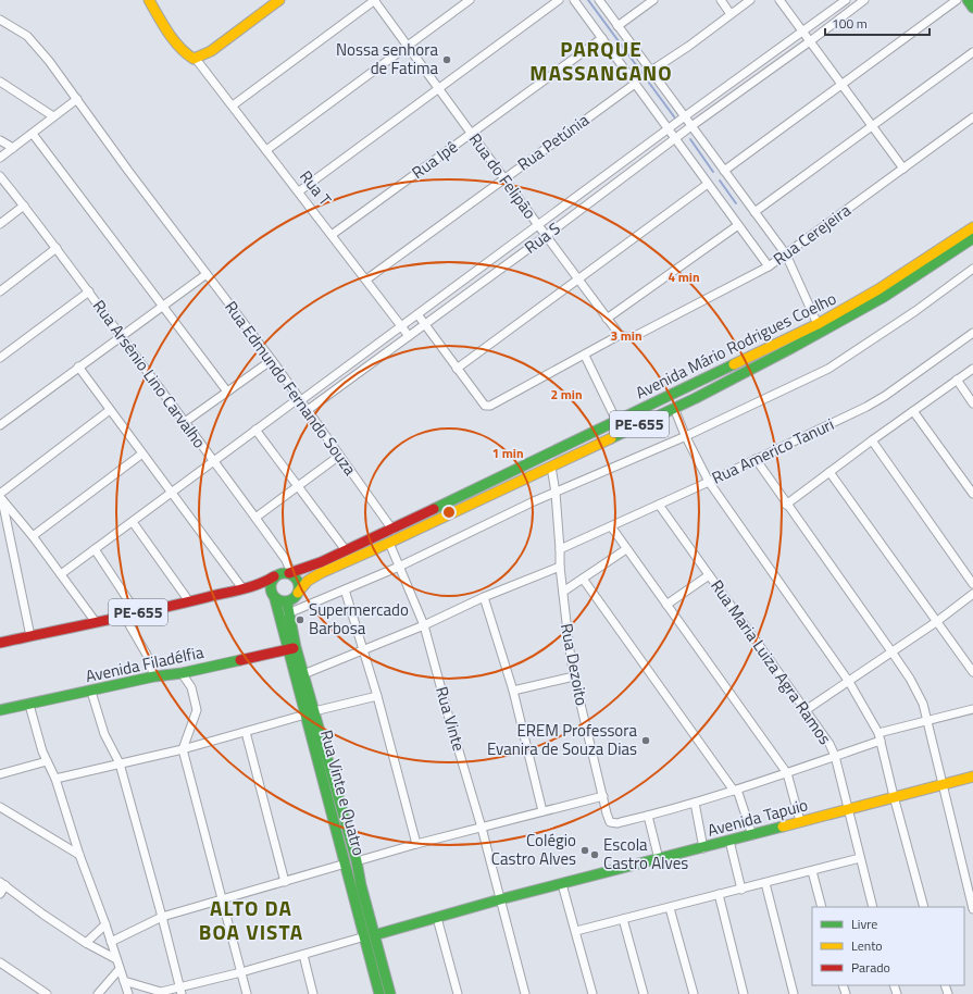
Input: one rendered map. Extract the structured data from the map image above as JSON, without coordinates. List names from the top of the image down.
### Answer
{
  "streets": {
    "main road": [
      "Rua T",
      "Avenida Mário Rodrigues Coelho",
      "PE-655",
      "Avenida Filadélfia",
      "Rua Vinte e Quatro",
      "Avenida Tapuio"
    ],
    "street": [
      "Rua Petúnia",
      "Rua Ipê",
      "Rua do Felipão",
      "Rua Cerejeira",
      "Rua S",
      "Rua Arsênio Lino Carvalho",
      "Rua Edmundo Fernando Souza",
      "Rua Americo Tanuri",
      "Rua Maria Luiza Agra Ramos",
      "Rua Dezoito",
      "Rua Vinte"
    ]
  },
  "crossings": [
    ["Rua Petúnia", "Rua do Felipão"],
    ["Rua Petúnia", "Rua T"],
    ["Rua Ipê", "Rua do Felipão"],
    ["Rua Ipê", "Rua T"],
    ["Rua do Felipão", "Rua Cerejeira"],
    ["Rua do Felipão", "Rua S"],
    ["Rua T", "Rua S"],
    ["Rua S", "Rua Arsênio Lino Carvalho"],
    ["Rua S", "Rua Edmundo Fernando Souza"],
    ["Avenida Mário Rodrigues Coelho", "Rua Arsênio Lino Carvalho"],
    ["Avenida Mário Rodrigues Coelho", "Rua Edmundo Fernando Souza"],
    ["Avenida Mário Rodrigues Coelho", "PE-655"],
    ["Avenida Mário Rodrigues Coelho", "Rua Dezoito"],
    ["Avenida Mário Rodrigues Coelho", "Rua Vinte"],
    ["Avenida Mário Rodrigues Coelho", "Rua Vinte e Quatro"],
    ["Rua Arsênio Lino Carvalho", "PE-655"],
    ["Rua Arsênio Lino Carvalho", "Rua Vinte e Quatro"],
    ["PE-655", "Rua Vinte e Quatro"],
    ["Rua Americo Tanuri", "Rua Maria Luiza Agra Ramos"],
    ["Rua Americo Tanuri", "Rua Dezoito"],
    ["Rua Maria Luiza Agra Ramos", "Avenida Tapuio"],
    ["Avenida Filadélfia", "Rua Vinte e Quatro"],
    ["Rua Vinte", "Avenida Tapuio"],
    ["Rua Vinte e Quatro", "Avenida Tapuio"]
  ],
  "districts": ["PARQUE MASSANGANO", "ALTO DA BOA VISTA"],
  "places": [
    "Nossa senhora de Fatima",
    "Supermercado Barbosa",
    "EREM Professora Evanira de Souza Dias",
    "Colégio Castro Alves",
    "Escola Castro Alves"
  ],
  "legend": ["Livre", "Lento", "Parado"],
  "scale_bar": "100 m",
  "rings": [
    "4 min",
    "3 min",
    "2 min",
    "1 min"
  ]
}
